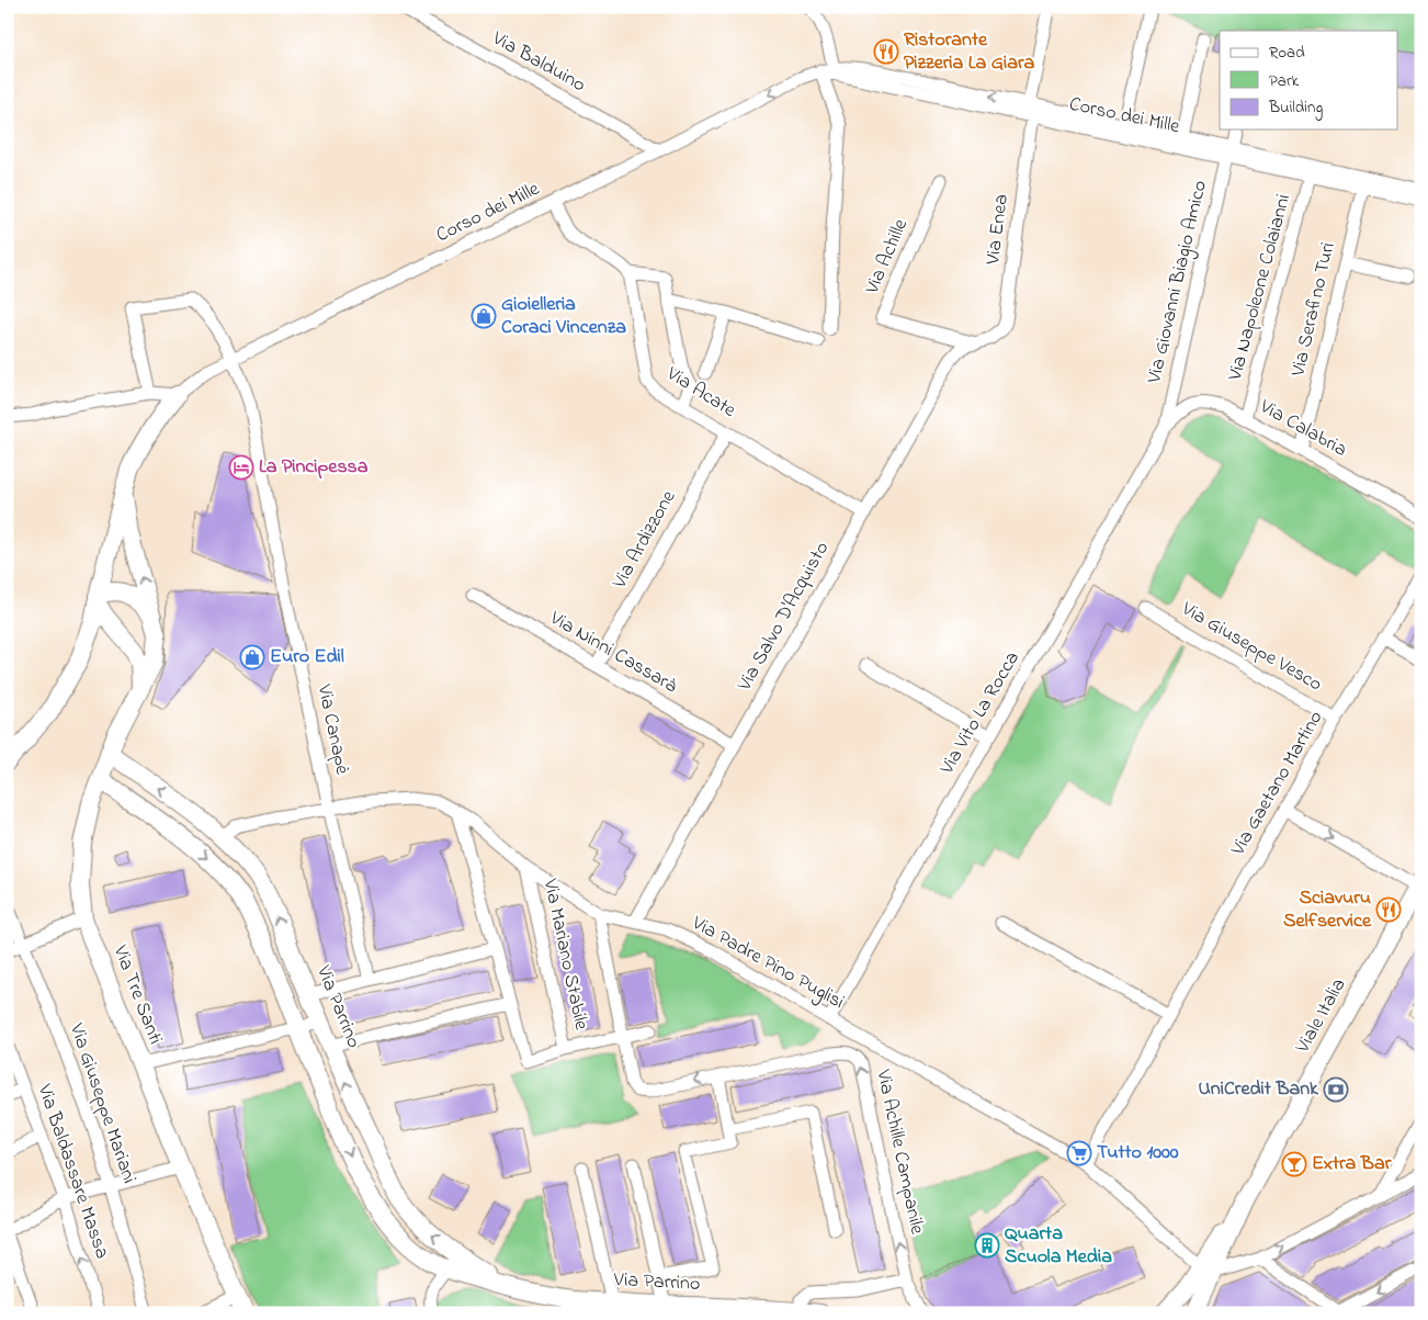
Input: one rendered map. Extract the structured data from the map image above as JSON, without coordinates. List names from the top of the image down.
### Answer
{
  "streets": {
    "street": [
      "Via Balduino",
      "Corso dei Mille",
      "Via Enea",
      "Via Achille",
      "Via Giovanni Biagio Amico",
      "Via Napoleone Colaianni",
      "Via Serafino Turi",
      "Via Acate",
      "Via Calabria",
      "Via Ardizzone",
      "Via Salvo D'Acquisto",
      "Via Giuseppe Vesco",
      "Via Ninni Cassarà",
      "Via Vito La Rocca",
      "Via Canapè",
      "Via Gaetano Martino",
      "Via Mariano Stabile",
      "Via Padre Pino Puglisi",
      "Via Tre Santi",
      "Via Parrino",
      "Viale Italia",
      "Via Giuseppe Mariani",
      "Via Achille Campanile",
      "Via Baldassare Massa"
    ]
  },
  "crossings": [
    ["Via Balduino", "Corso dei Mille"],
    ["Corso dei Mille", "Via Enea"],
    ["Corso dei Mille", "Via Giovanni Biagio Amico"],
    ["Corso dei Mille", "Via Napoleone Colaianni"],
    ["Corso dei Mille", "Via Serafino Turi"],
    ["Corso dei Mille", "Via Canapè"],
    ["Via Enea", "Via Achille"],
    ["Via Enea", "Via Salvo D'Acquisto"],
    ["Via Achille", "Via Salvo D'Acquisto"],
    ["Via Giovanni Biagio Amico", "Via Calabria"],
    ["Via Giovanni Biagio Amico", "Via Vito La Rocca"],
    ["Via Napoleone Colaianni", "Via Calabria"],
    ["Via Serafino Turi", "Via Calabria"],
    ["Via Acate", "Via Ardizzone"],
    ["Via Acate", "Via Salvo D'Acquisto"],
    ["Via Calabria", "Via Vito La Rocca"],
    ["Via Ardizzone", "Via Ninni Cassarà"],
    ["Via Salvo D'Acquisto", "Via Ninni Cassarà"],
    ["Via Salvo D'Acquisto", "Via Padre Pino Puglisi"],
    ["Via Giuseppe Vesco", "Via Gaetano Martino"],
    ["Via Vito La Rocca", "Via Padre Pino Puglisi"],
    ["Via Canapè", "Via Padre Pino Puglisi"],
    ["Via Gaetano Martino", "Via Padre Pino Puglisi"],
    ["Via Mariano Stabile", "Via Padre Pino Puglisi"],
    ["Via Padre Pino Puglisi", "Via Parrino"],
    ["Via Padre Pino Puglisi", "Viale Italia"],
    ["Via Tre Santi", "Via Parrino"]
  ],
  "places": {
    "restaurant": ["Ristorante Pizzeria La Giara", "Sciavuru Selfservice"],
    "shop": ["Gioielleria Coraci Vincenza", "Euro Edil"],
    "hotel": ["La Pincipessa"],
    "bank": ["UniCredit Bank"],
    "supermarket": ["Tutto 1000"],
    "bar": ["Extra Bar"],
    "building": ["Quarta Scuola Media"]
  },
  "legend": ["Road", "Park", "Building"]
}
